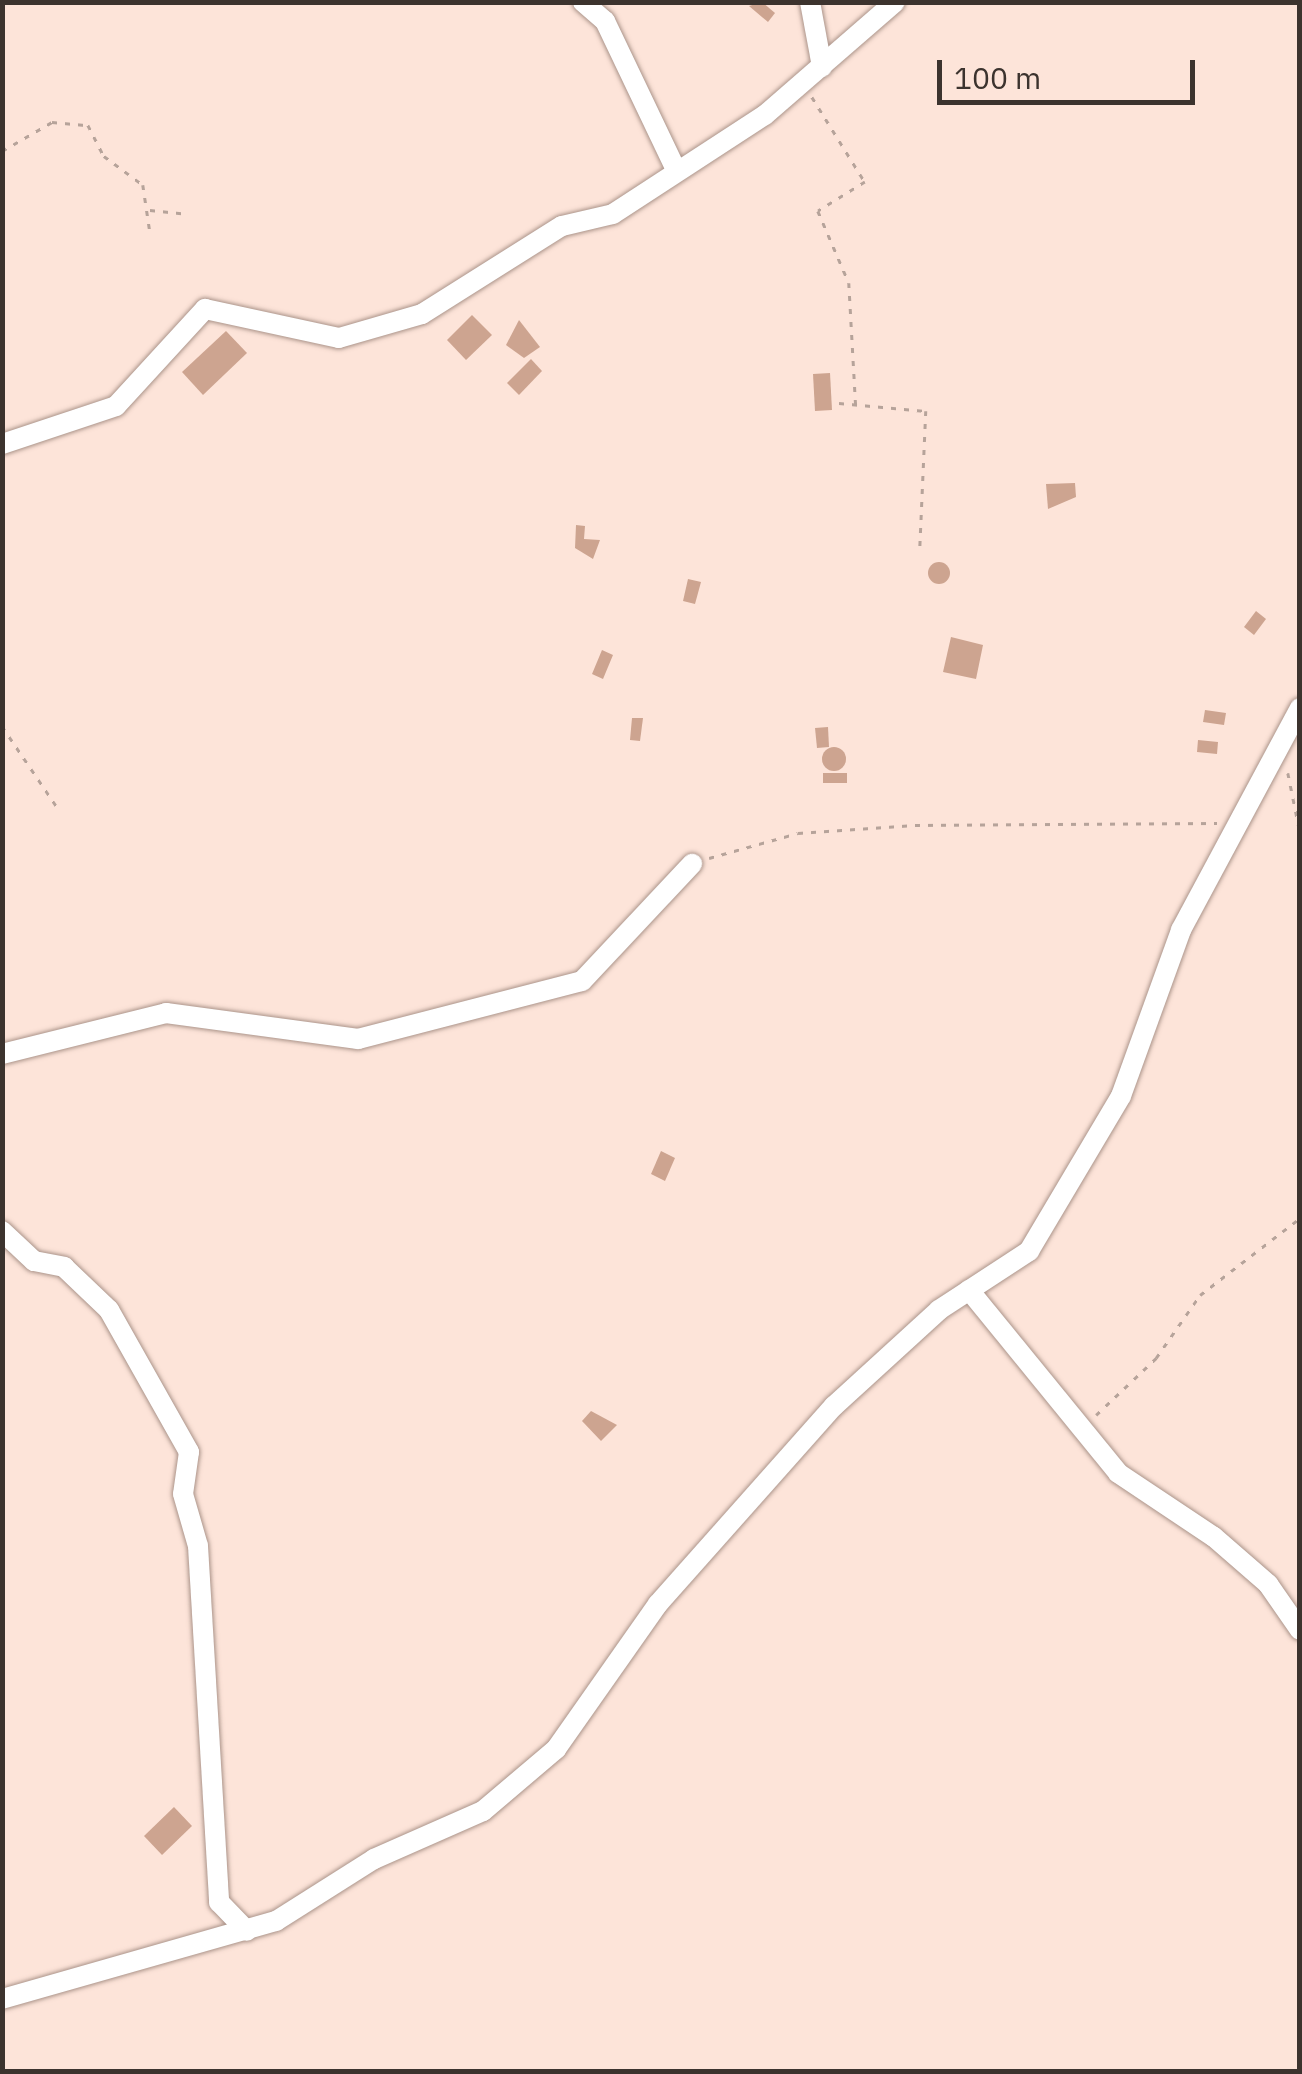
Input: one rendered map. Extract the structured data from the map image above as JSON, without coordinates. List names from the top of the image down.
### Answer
{
  "scale_bar": "100 m"
}
